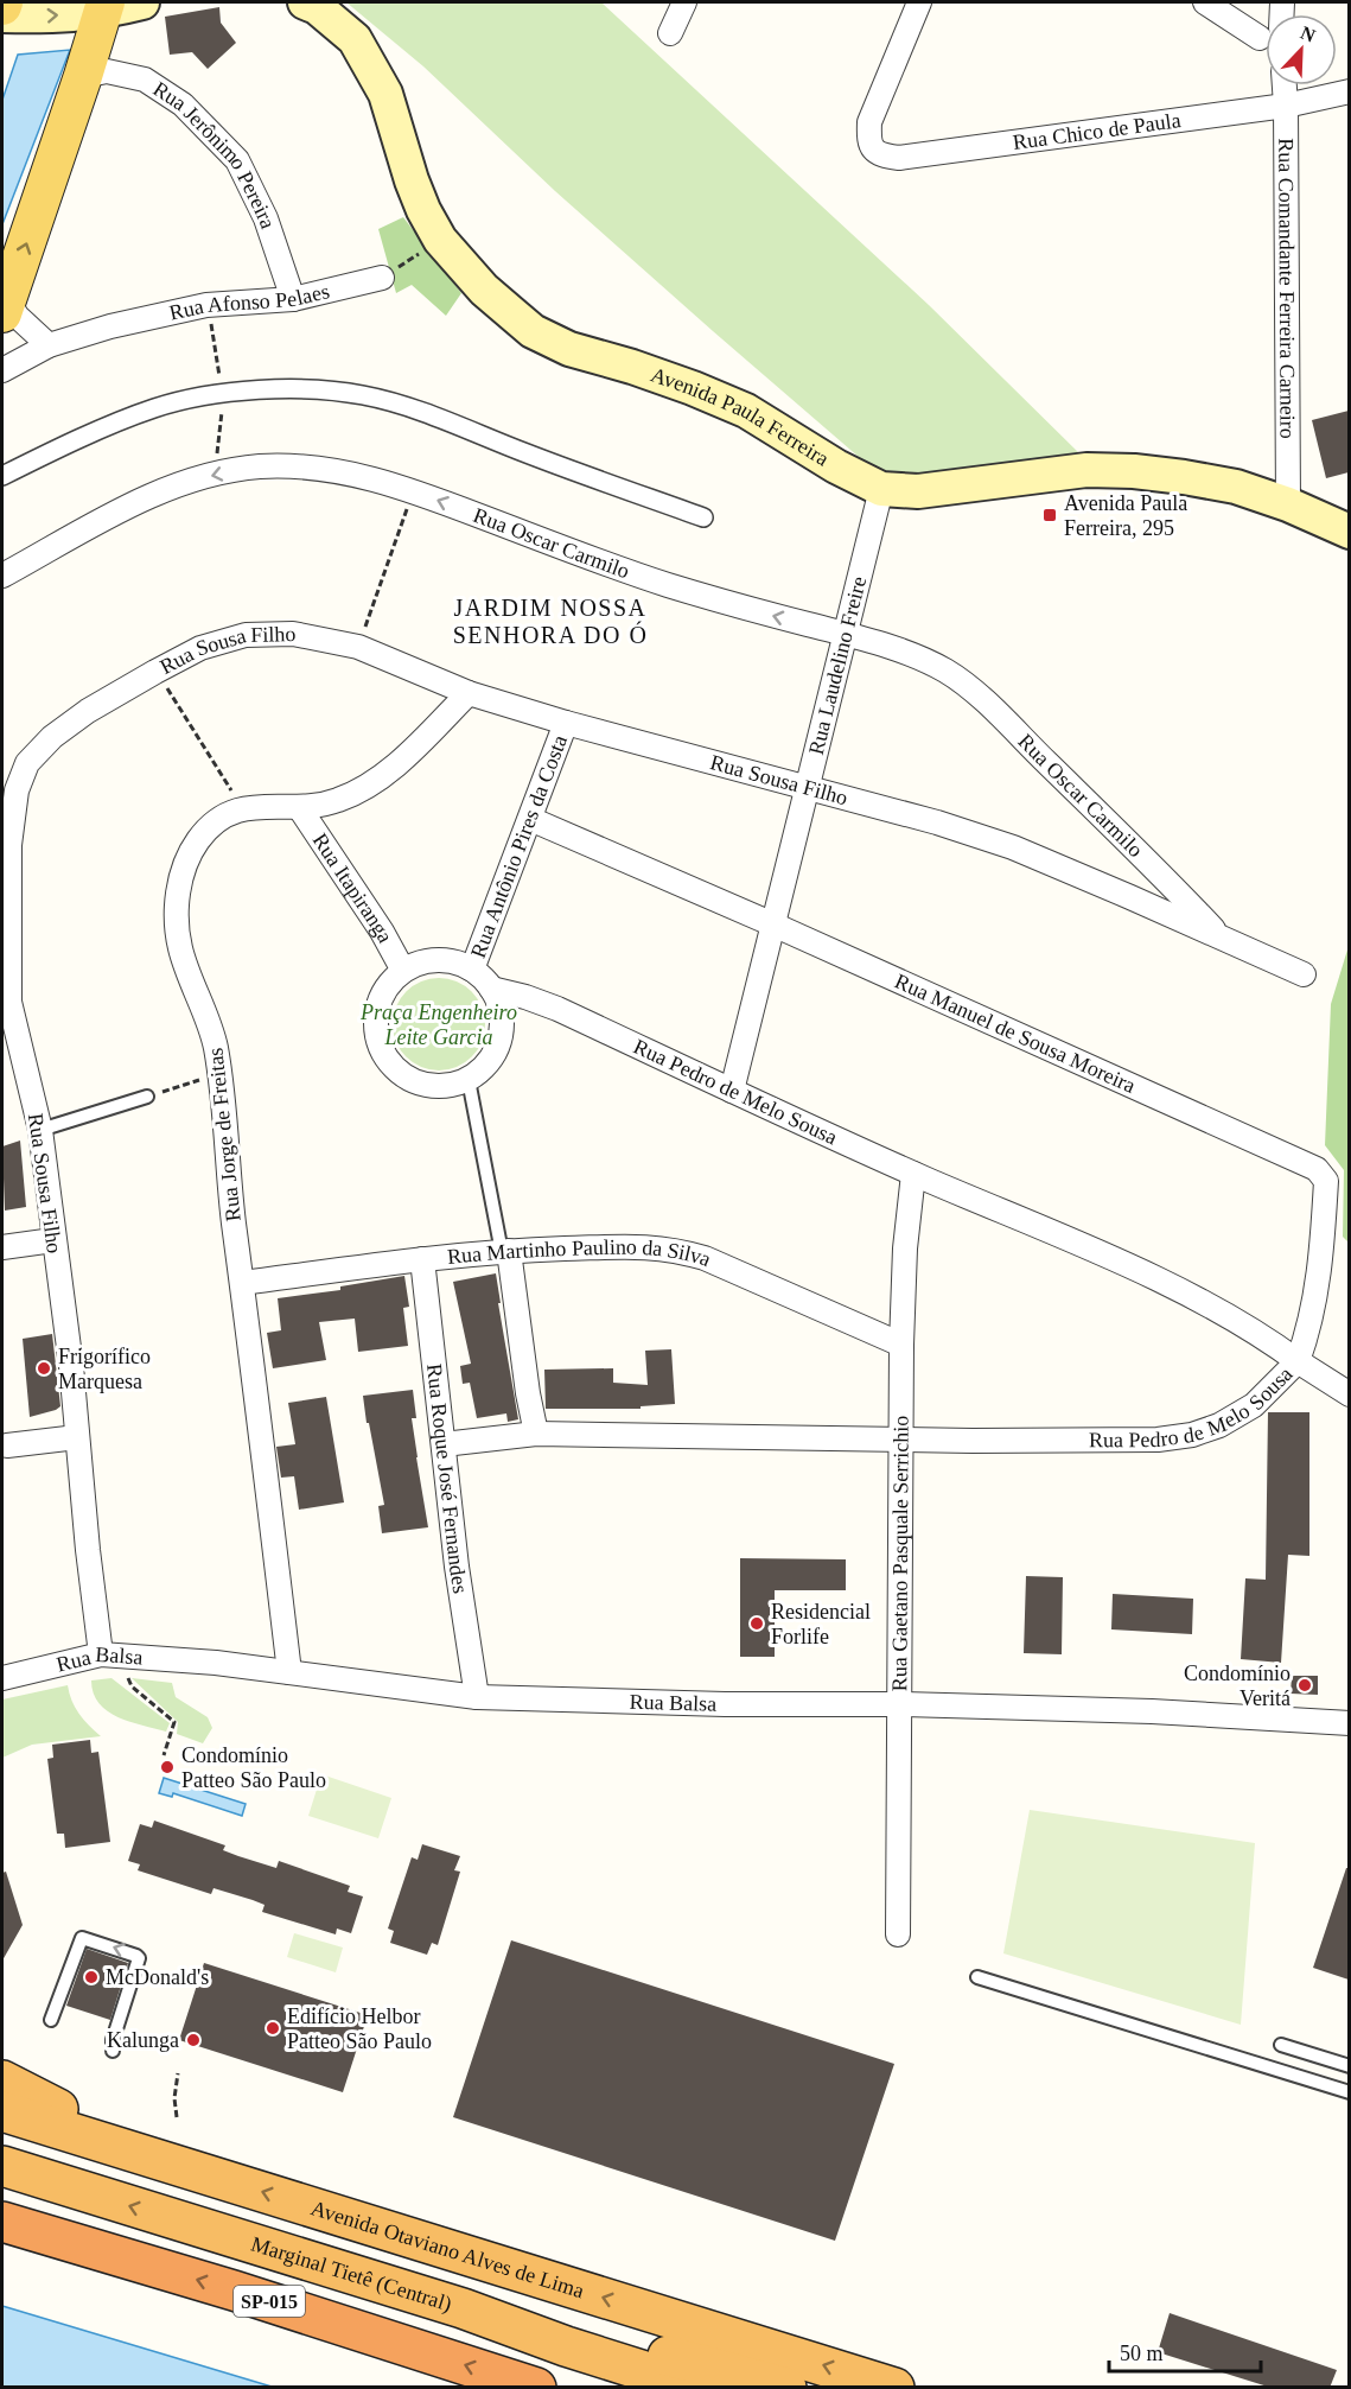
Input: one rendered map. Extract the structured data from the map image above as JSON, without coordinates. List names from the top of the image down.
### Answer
{
  "streets": {
    "highway": ["Avenida Otaviano Alves de Lima", "Marginal Tietê (Central)", "SP-015"],
    "main road": ["Avenida Paula Ferreira"],
    "street": [
      "Rua Chico de Paula",
      "Rua Jerônimo Pereira",
      "Rua Comandante Ferreira Carneiro",
      "Rua Afonso Pelaes",
      "Rua Oscar Carmilo",
      "Rua Sousa Filho",
      "Rua Laudelino Freire",
      "Rua Antônio Pires da Costa",
      "Rua Itapiranga",
      "Rua Manuel de Sousa Moreira",
      "Rua Pedro de Melo Sousa",
      "Rua Jorge de Freitas",
      "Rua Martinho Paulino da Silva",
      "Rua Roque José Fernandes",
      "Rua Gaetano Pasquale Serrichio",
      "Rua Balsa"
    ]
  },
  "crossings": [
    ["Rua Chico de Paula", "Rua Comandante Ferreira Carneiro"],
    ["Rua Jerônimo Pereira", "Rua Afonso Pelaes"],
    ["Rua Comandante Ferreira Carneiro", "Avenida Paula Ferreira"],
    ["Avenida Paula Ferreira", "Rua Laudelino Freire"],
    ["Rua Oscar Carmilo", "Rua Sousa Filho"],
    ["Rua Oscar Carmilo", "Rua Laudelino Freire"],
    ["Rua Sousa Filho", "Rua Laudelino Freire"],
    ["Rua Sousa Filho", "Rua Antônio Pires da Costa"],
    ["Rua Sousa Filho", "Rua Jorge de Freitas"],
    ["Rua Sousa Filho", "Rua Balsa"],
    ["Rua Laudelino Freire", "Rua Manuel de Sousa Moreira"],
    ["Rua Laudelino Freire", "Rua Pedro de Melo Sousa"],
    ["Rua Antônio Pires da Costa", "Rua Itapiranga"],
    ["Rua Antônio Pires da Costa", "Rua Manuel de Sousa Moreira"],
    ["Rua Antônio Pires da Costa", "Rua Pedro de Melo Sousa"],
    ["Rua Itapiranga", "Rua Pedro de Melo Sousa"],
    ["Rua Itapiranga", "Rua Jorge de Freitas"],
    ["Rua Manuel de Sousa Moreira", "Rua Pedro de Melo Sousa"],
    ["Rua Pedro de Melo Sousa", "Rua Roque José Fernandes"],
    ["Rua Pedro de Melo Sousa", "Rua Gaetano Pasquale Serrichio"],
    ["Rua Jorge de Freitas", "Rua Martinho Paulino da Silva"],
    ["Rua Jorge de Freitas", "Rua Balsa"],
    ["Rua Martinho Paulino da Silva", "Rua Roque José Fernandes"],
    ["Rua Martinho Paulino da Silva", "Rua Gaetano Pasquale Serrichio"],
    ["Rua Roque José Fernandes", "Rua Balsa"],
    ["Rua Gaetano Pasquale Serrichio", "Rua Balsa"]
  ],
  "districts": ["JARDIM NOSSA SENHORA DO Ó"],
  "parks": ["Praça Engenheiro Leite Garcia"],
  "places": {
    "transit": ["Avenida Paula Ferreira, 295"],
    "other": [
      "Frigorífico Marquesa",
      "Residencial Forlife",
      "Condomínio Veritá",
      "Condomínio Patteo São Paulo",
      "McDonald's",
      "Edifício Helbor Patteo São Paulo",
      "Kalunga"
    ]
  },
  "scale_bar": "50 m",
  "north": "top right"
}
